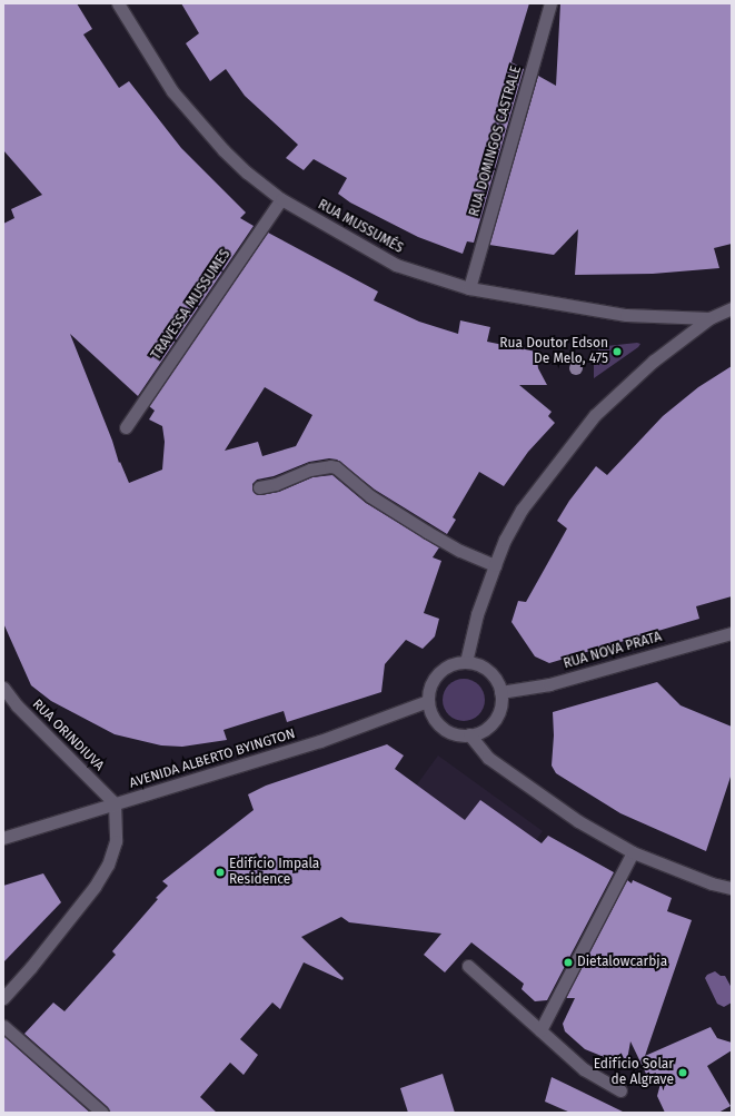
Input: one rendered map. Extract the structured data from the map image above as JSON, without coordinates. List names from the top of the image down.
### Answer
{
  "streets": {
    "street": [
      "RUA DOMINGOS CASTRALE",
      "RUA MUSSUMÉS",
      "TRAVESSA MUSSUMES",
      "RUA NOVA PRATA",
      "RUA ORINDIUVA",
      "AVENIDA ALBERTO BYINGTON"
    ]
  },
  "crossings": [
    ["RUA DOMINGOS CASTRALE", "RUA MUSSUMÉS"],
    ["RUA MUSSUMÉS", "TRAVESSA MUSSUMES"],
    ["RUA NOVA PRATA", "AVENIDA ALBERTO BYINGTON"],
    ["RUA ORINDIUVA", "AVENIDA ALBERTO BYINGTON"]
  ],
  "places": [
    "Rua Doutor Edson De Melo, 475",
    "Edifício Impala Residence",
    "Dietalowcarbja",
    "Edifício Solar de Algrave"
  ]
}
